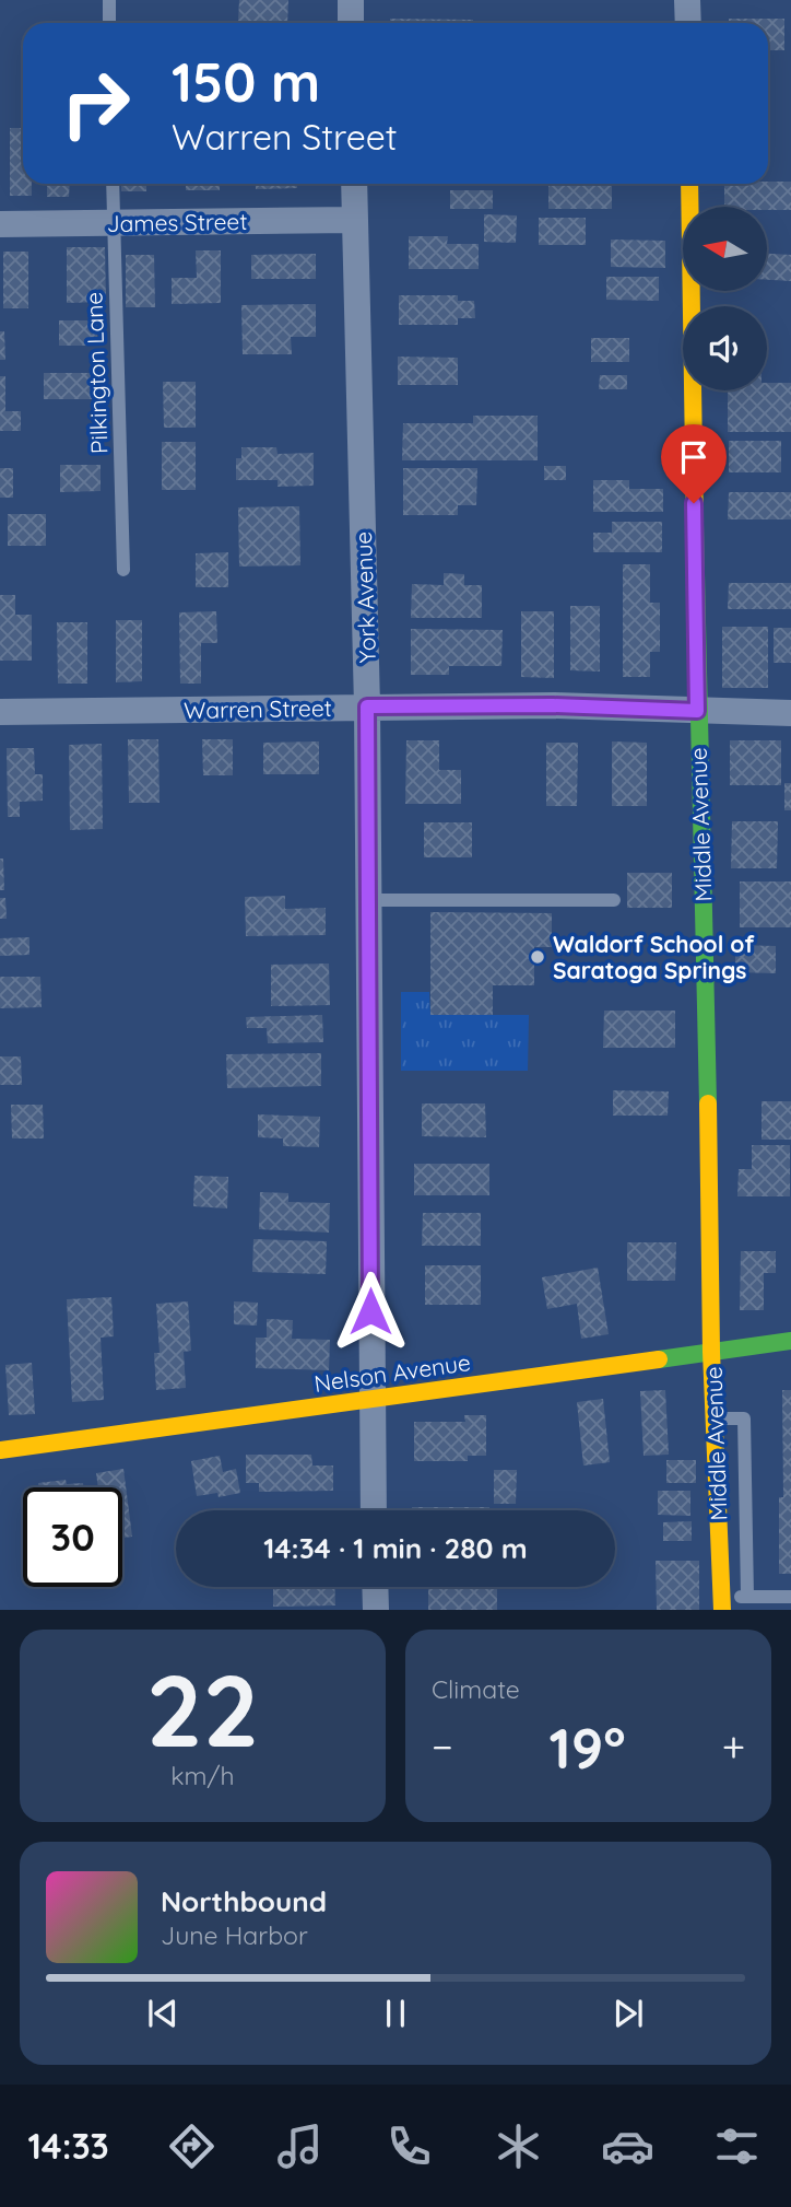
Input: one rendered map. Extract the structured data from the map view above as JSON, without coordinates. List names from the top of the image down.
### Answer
{
  "streets": {
    "street": [
      "James Street",
      "York Avenue",
      "Warren Street",
      "Middle Avenue",
      "Nelson Avenue"
    ],
    "lane": ["Pilkington Lane"]
  },
  "crossings": [
    ["James Street", "Pilkington Lane"],
    ["James Street", "York Avenue"],
    ["York Avenue", "Warren Street"],
    ["York Avenue", "Nelson Avenue"],
    ["Warren Street", "Middle Avenue"],
    ["Middle Avenue", "Nelson Avenue"]
  ],
  "places": ["Waldorf School of Saratoga Springs"],
  "north": "left",
  "page": {
    "turn": ["150 m", "Warren Street"],
    "limit": "30",
    "trip": "14:34 · 1 min · 280 m",
    "tile": [
      ["22", "km/h"],
      "Climate"
    ],
    "heat": ["−", "19°", "+"],
    "song": ["Northbound", "June Harbor"],
    "tabs": "14:33"
  }
}
